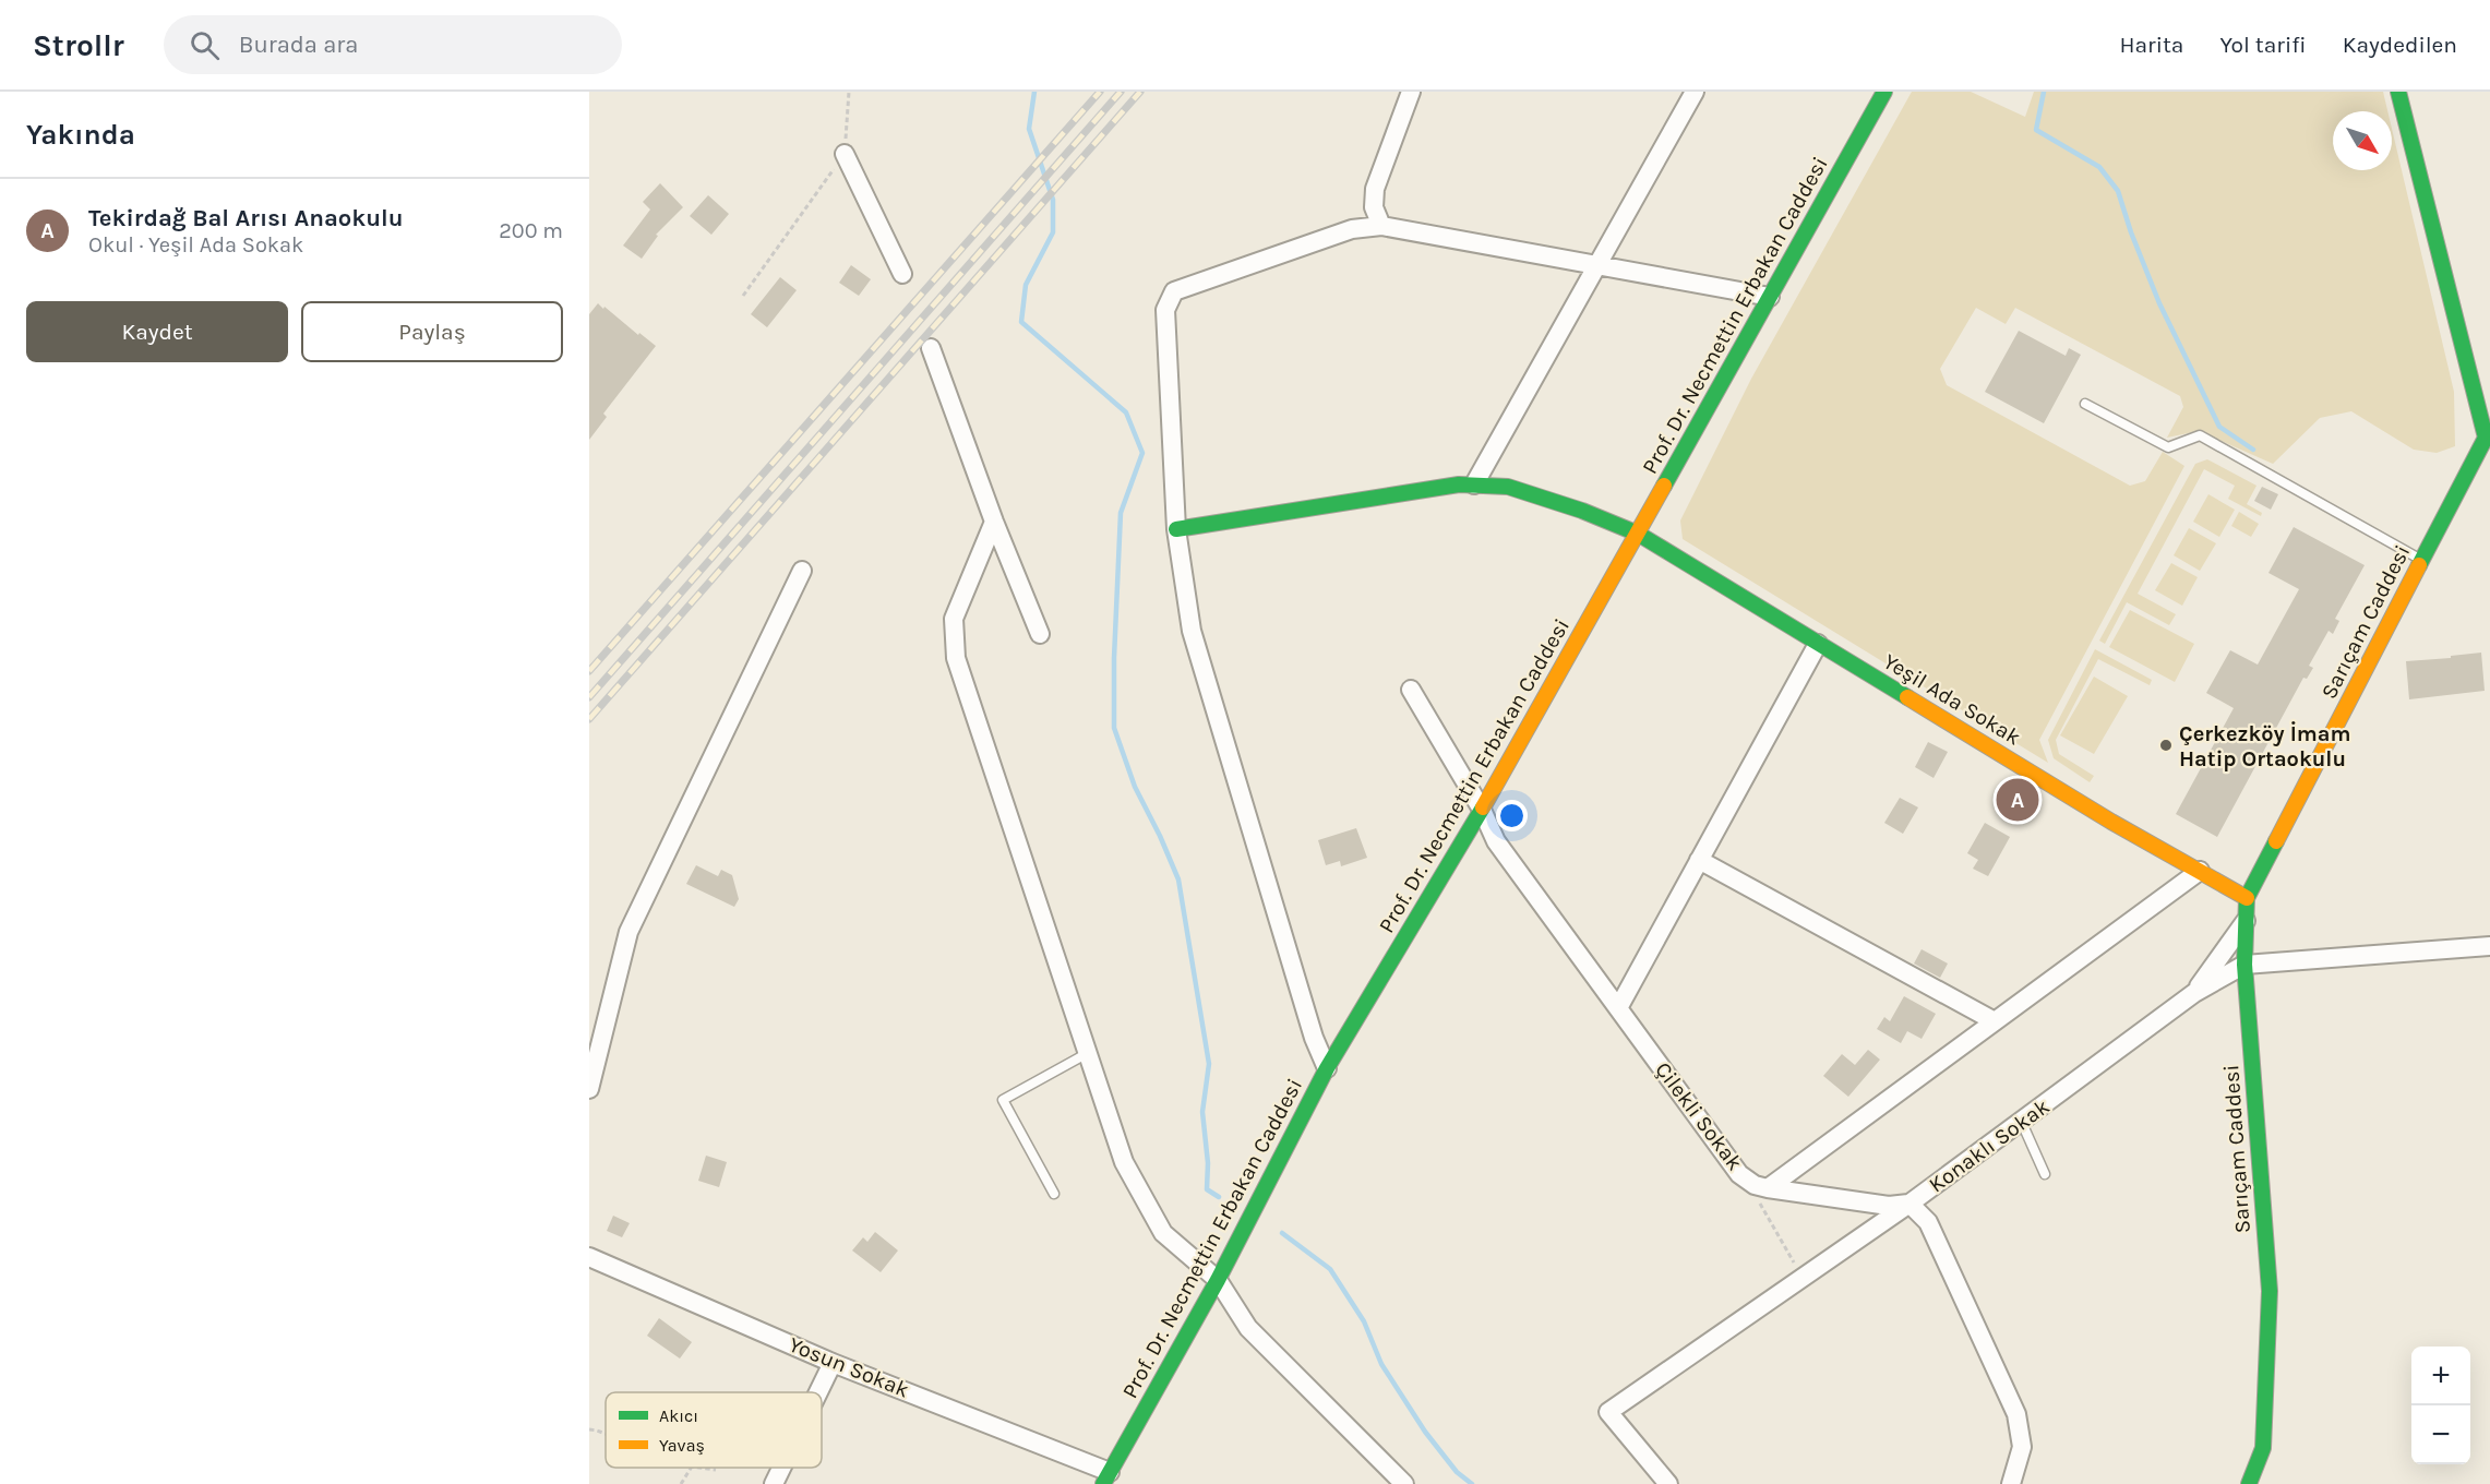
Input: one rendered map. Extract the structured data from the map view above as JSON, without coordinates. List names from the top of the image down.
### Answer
{
  "streets": {
    "street": [
      "Prof. Dr. Necmettin Erbakan Caddesi",
      "Sarıçam Caddesi",
      "Yeşil Ada Sokak",
      "Çilekli Sokak",
      "Konaklı Sokak",
      "Yosun Sokak"
    ]
  },
  "crossings": [
    ["Prof. Dr. Necmettin Erbakan Caddesi", "Yeşil Ada Sokak"],
    ["Prof. Dr. Necmettin Erbakan Caddesi", "Çilekli Sokak"],
    ["Prof. Dr. Necmettin Erbakan Caddesi", "Yosun Sokak"],
    ["Sarıçam Caddesi", "Yeşil Ada Sokak"],
    ["Sarıçam Caddesi", "Konaklı Sokak"]
  ],
  "places": ["Çerkezköy İmam Hatip Ortaokulu"],
  "legend": ["Akıcı", "Yavaş"],
  "north": "bottom right",
  "page": {
    "header": "Strollr",
    "search": "Burada ara",
    "nav": ["Harita", "Yol tarifi", "Kaydedilen"],
    "heading": "Yakında",
    "list": [
      {
        "mark": "A",
        "name": "Tekirdağ Bal Arısı Anaokulu",
        "note": "Okul · Yeşil Ada Sokak",
        "value": "200 m"
      }
    ],
    "buttons": ["Kaydet", "Paylaş"],
    "pins": "A",
    "map_buttons": ["+", "−"]
  }
}
